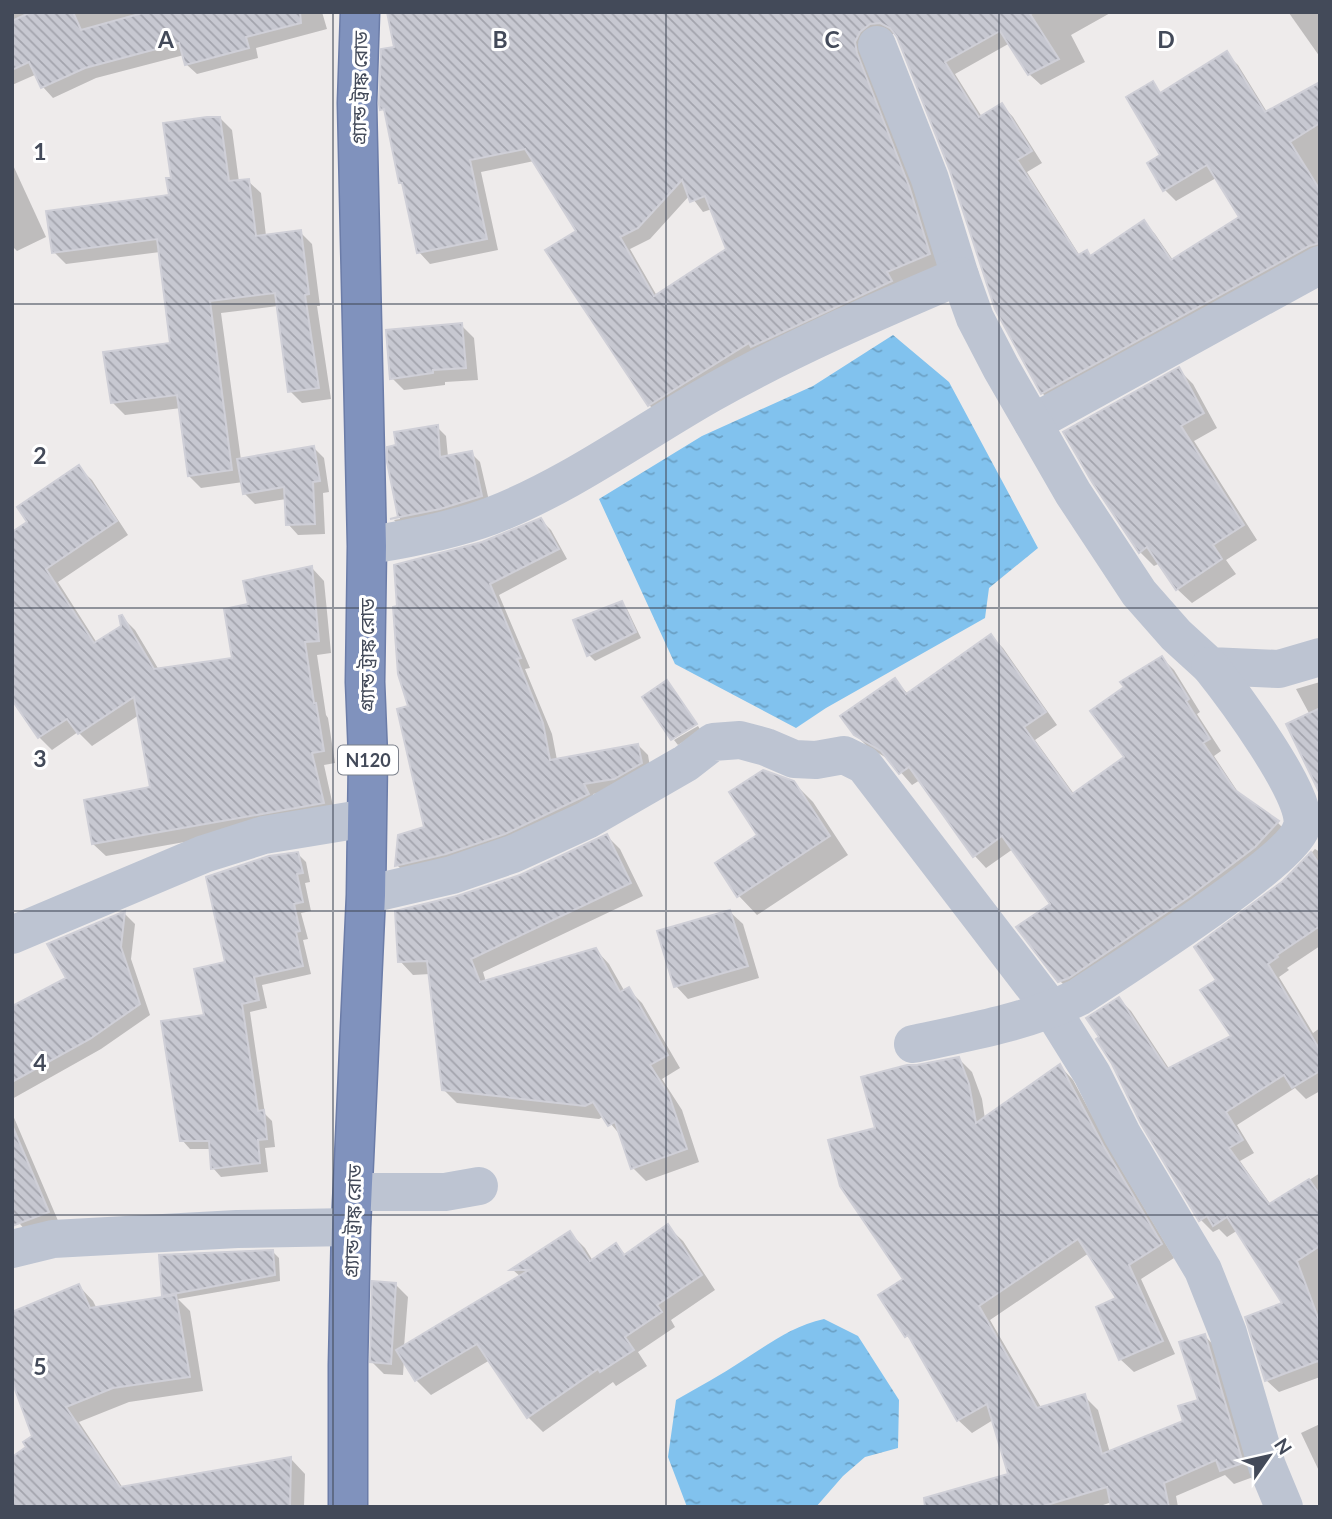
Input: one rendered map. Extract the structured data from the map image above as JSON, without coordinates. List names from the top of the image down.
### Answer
{
  "streets": {
    "highway": ["গ্র্যান্ড ট্রাঙ্ক রোড", "N120"]
  },
  "north": "top right",
  "grid": {
    "columns": [
      "A",
      "B",
      "C",
      "D"
    ],
    "rows": [
      "1",
      "2",
      "3",
      "4",
      "5"
    ]
  }
}
